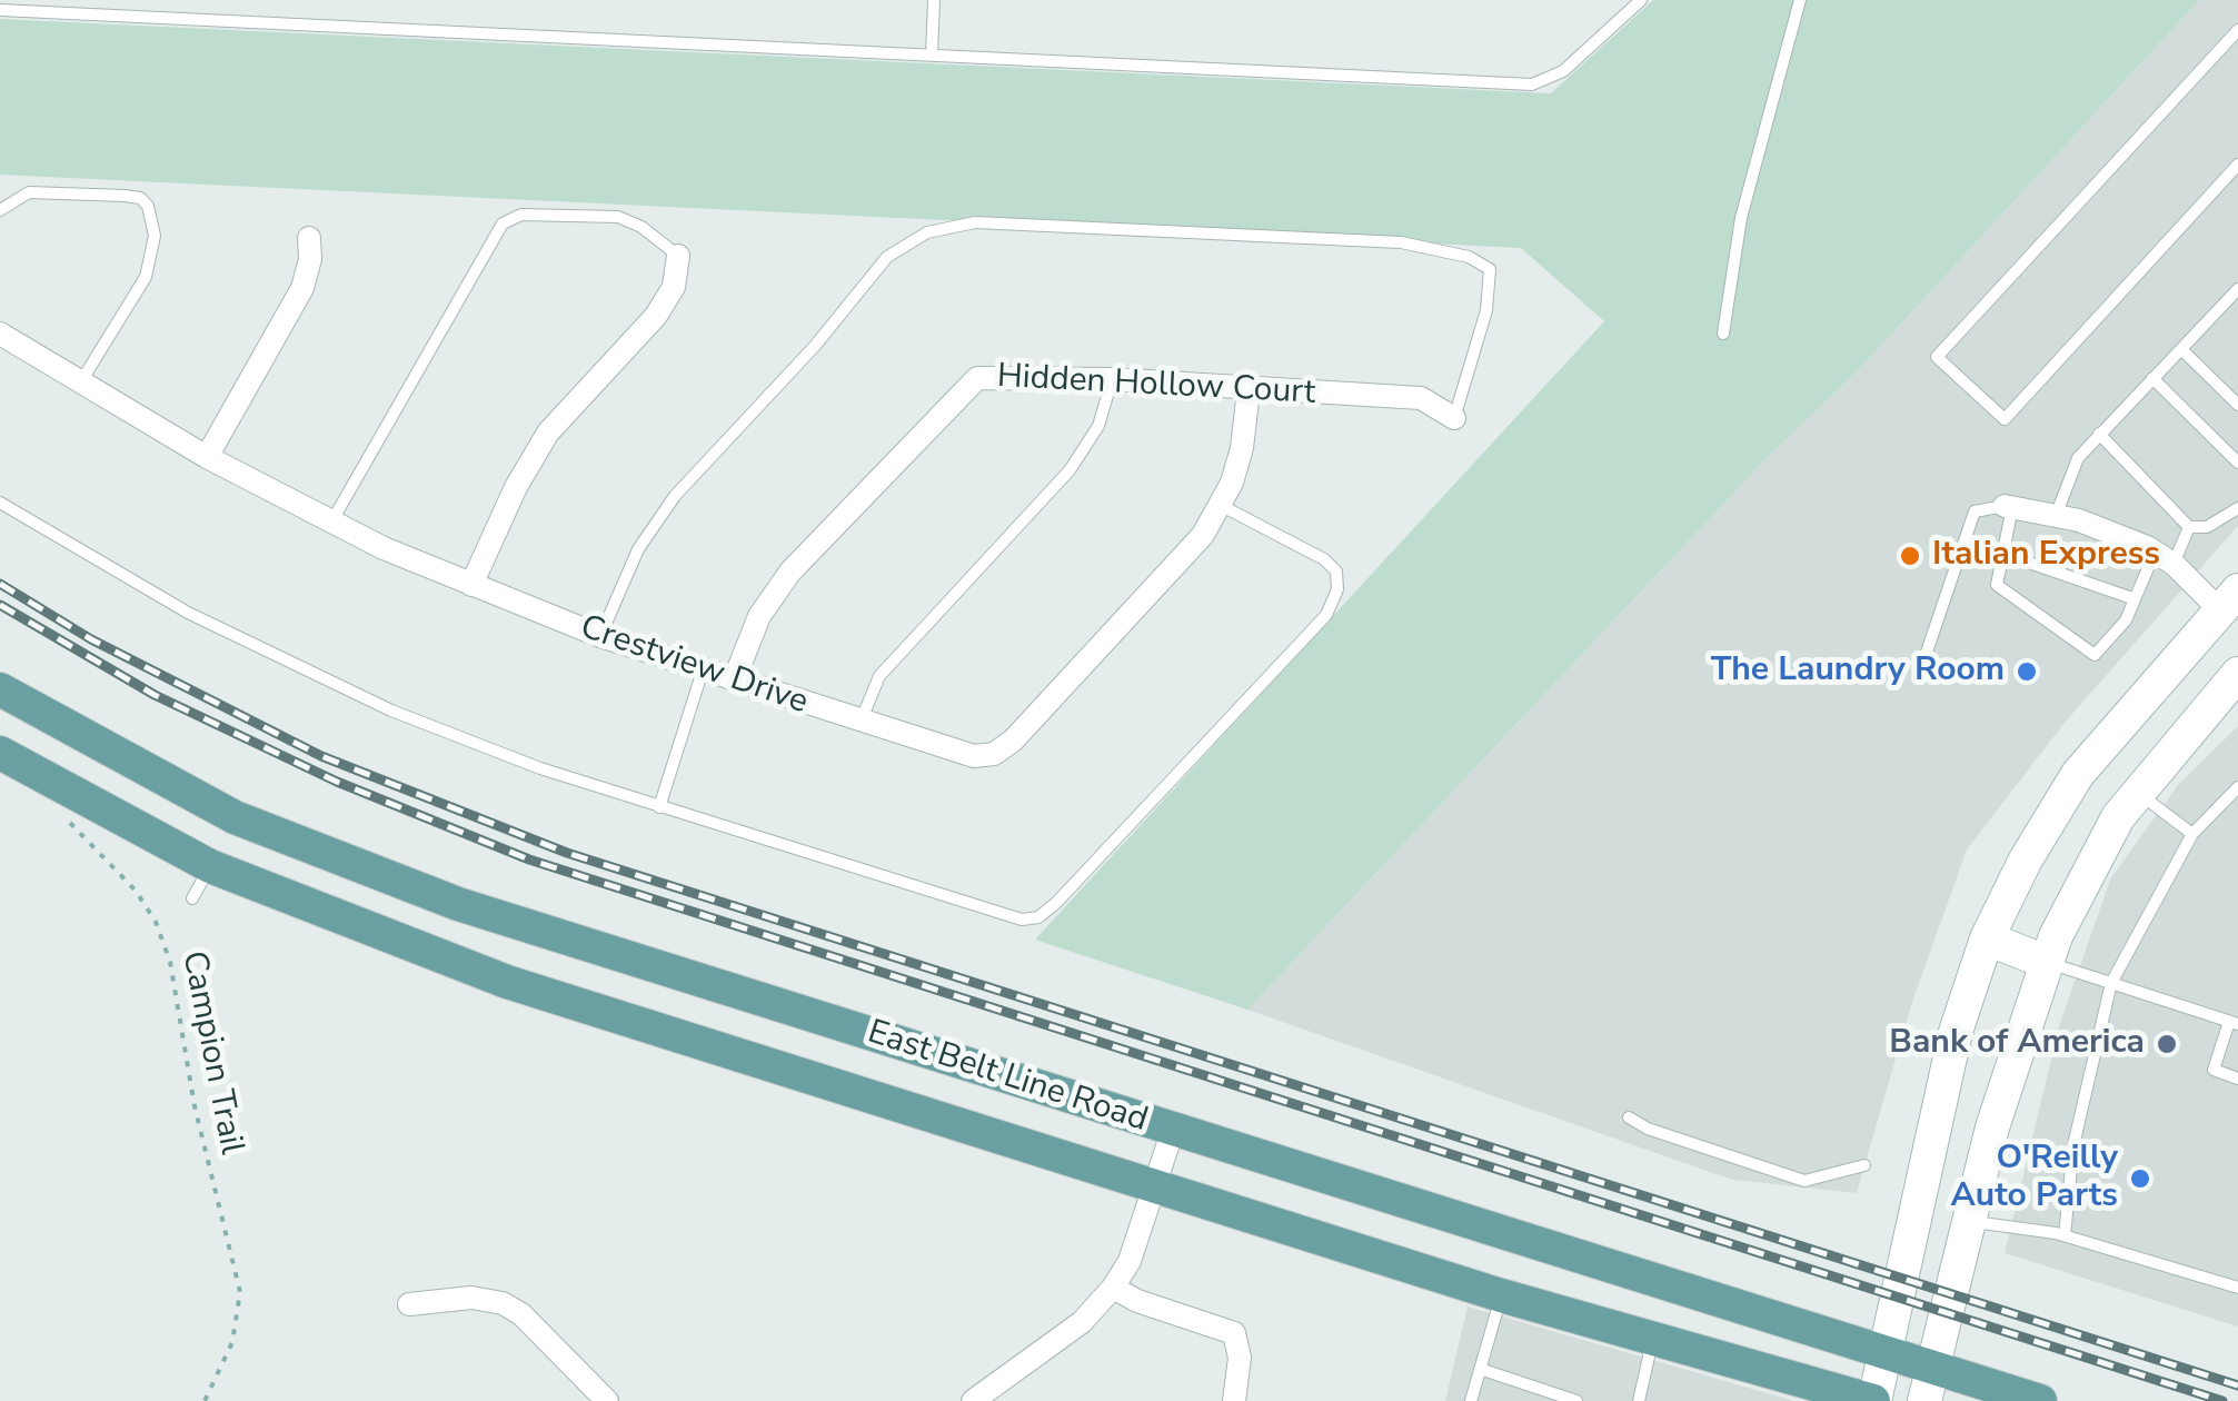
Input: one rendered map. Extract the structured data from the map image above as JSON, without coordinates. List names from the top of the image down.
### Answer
{
  "streets": {
    "main road": ["East Belt Line Road"],
    "street": ["Hidden Hollow Court", "Crestview Drive"],
    "path": ["Campion Trail"]
  },
  "crossings": [
    ["Hidden Hollow Court", "Crestview Drive"]
  ],
  "places": [
    "Italian Express",
    "The Laundry Room",
    "Bank of America",
    "O'Reilly Auto Parts"
  ]
}
